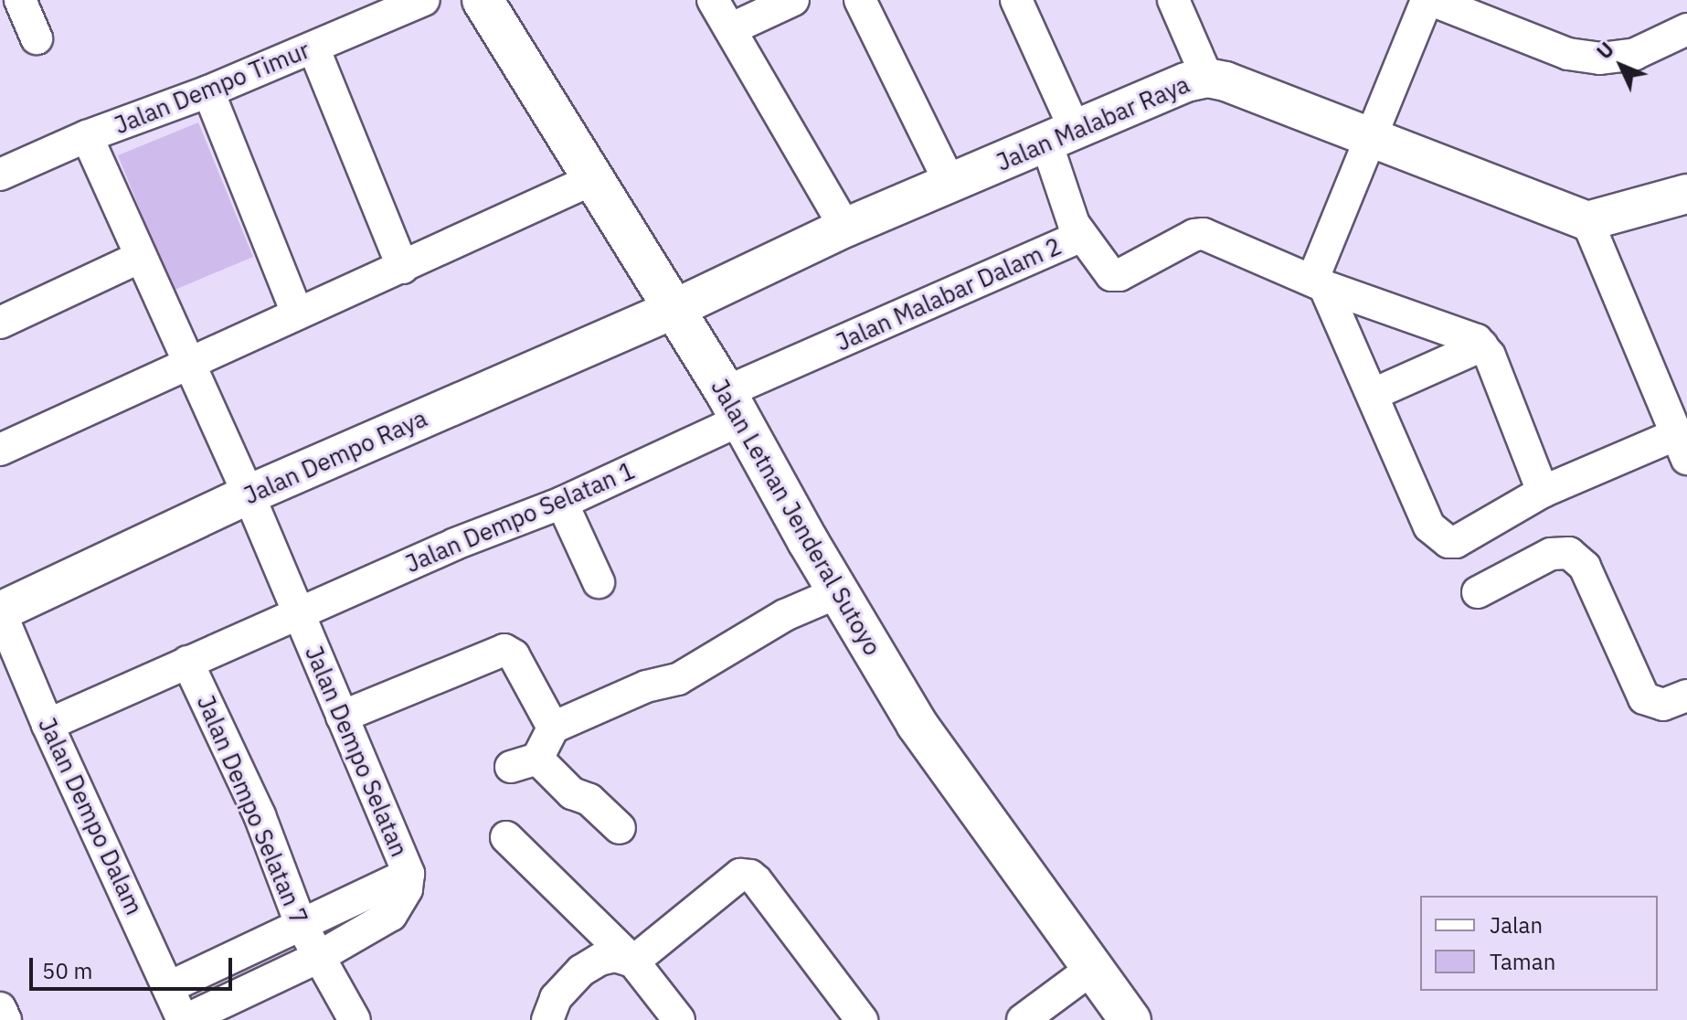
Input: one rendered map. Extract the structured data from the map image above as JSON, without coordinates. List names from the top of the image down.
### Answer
{
  "streets": {
    "main road": ["Jalan Letnan Jenderal Sutoyo"],
    "street": [
      "Jalan Dempo Timur",
      "Jalan Malabar Raya",
      "Jalan Malabar Dalam 2",
      "Jalan Dempo Raya",
      "Jalan Dempo Selatan 1",
      "Jalan Dempo Selatan",
      "Jalan Dempo Selatan 7",
      "Jalan Dempo Dalam"
    ]
  },
  "crossings": [
    ["Jalan Dempo Timur", "Jalan Dempo Selatan"],
    ["Jalan Malabar Raya", "Jalan Malabar Dalam 2"],
    ["Jalan Malabar Raya", "Jalan Dempo Raya"],
    ["Jalan Malabar Raya", "Jalan Letnan Jenderal Sutoyo"],
    ["Jalan Malabar Dalam 2", "Jalan Dempo Selatan 1"],
    ["Jalan Malabar Dalam 2", "Jalan Letnan Jenderal Sutoyo"],
    ["Jalan Dempo Raya", "Jalan Letnan Jenderal Sutoyo"],
    ["Jalan Dempo Raya", "Jalan Dempo Selatan"],
    ["Jalan Dempo Raya", "Jalan Dempo Dalam"],
    ["Jalan Dempo Selatan 1", "Jalan Letnan Jenderal Sutoyo"],
    ["Jalan Dempo Selatan 1", "Jalan Dempo Selatan"],
    ["Jalan Dempo Selatan 1", "Jalan Dempo Selatan 7"],
    ["Jalan Dempo Selatan 1", "Jalan Dempo Dalam"],
    ["Jalan Dempo Selatan", "Jalan Dempo Selatan 7"],
    ["Jalan Dempo Selatan", "Jalan Dempo Dalam"]
  ],
  "legend": ["Jalan", "Taman"],
  "scale_bar": "50 m",
  "north": "top left"
}
